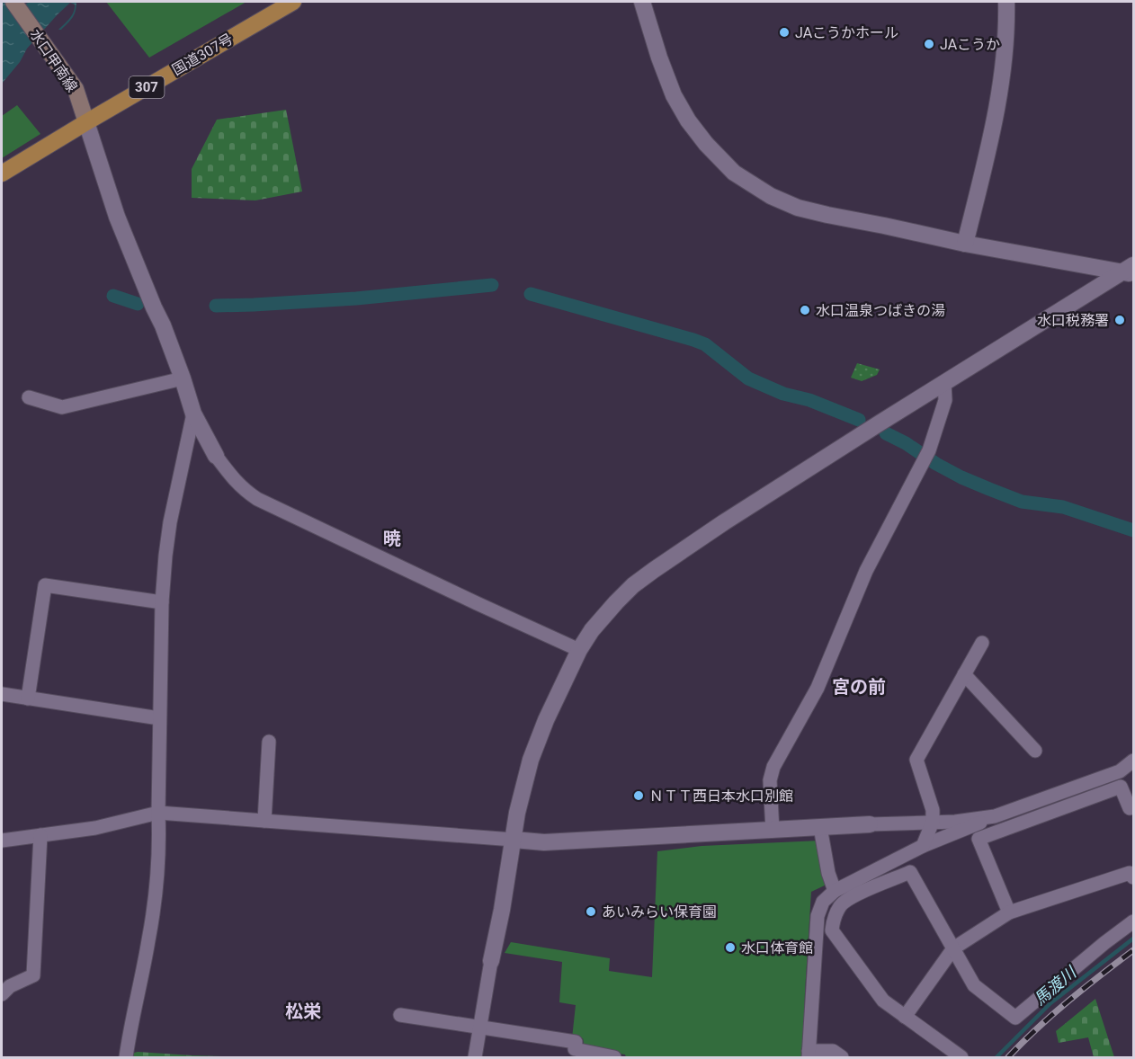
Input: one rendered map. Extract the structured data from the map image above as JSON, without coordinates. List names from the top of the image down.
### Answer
{
  "streets": {
    "highway": ["国道307号", "307"],
    "main road": ["水口甲南線"]
  },
  "crossings": [
    ["国道307号", "水口甲南線"]
  ],
  "districts": ["暁", "宮の前", "松栄"],
  "water": ["馬渡川"],
  "places": [
    "JAこうかホール",
    "JAこうか",
    "水口温泉つばきの湯",
    "水口税務署",
    "ＮＴＴ西日本水口別館",
    "あいみらい保育園",
    "水口体育館"
  ]
}
